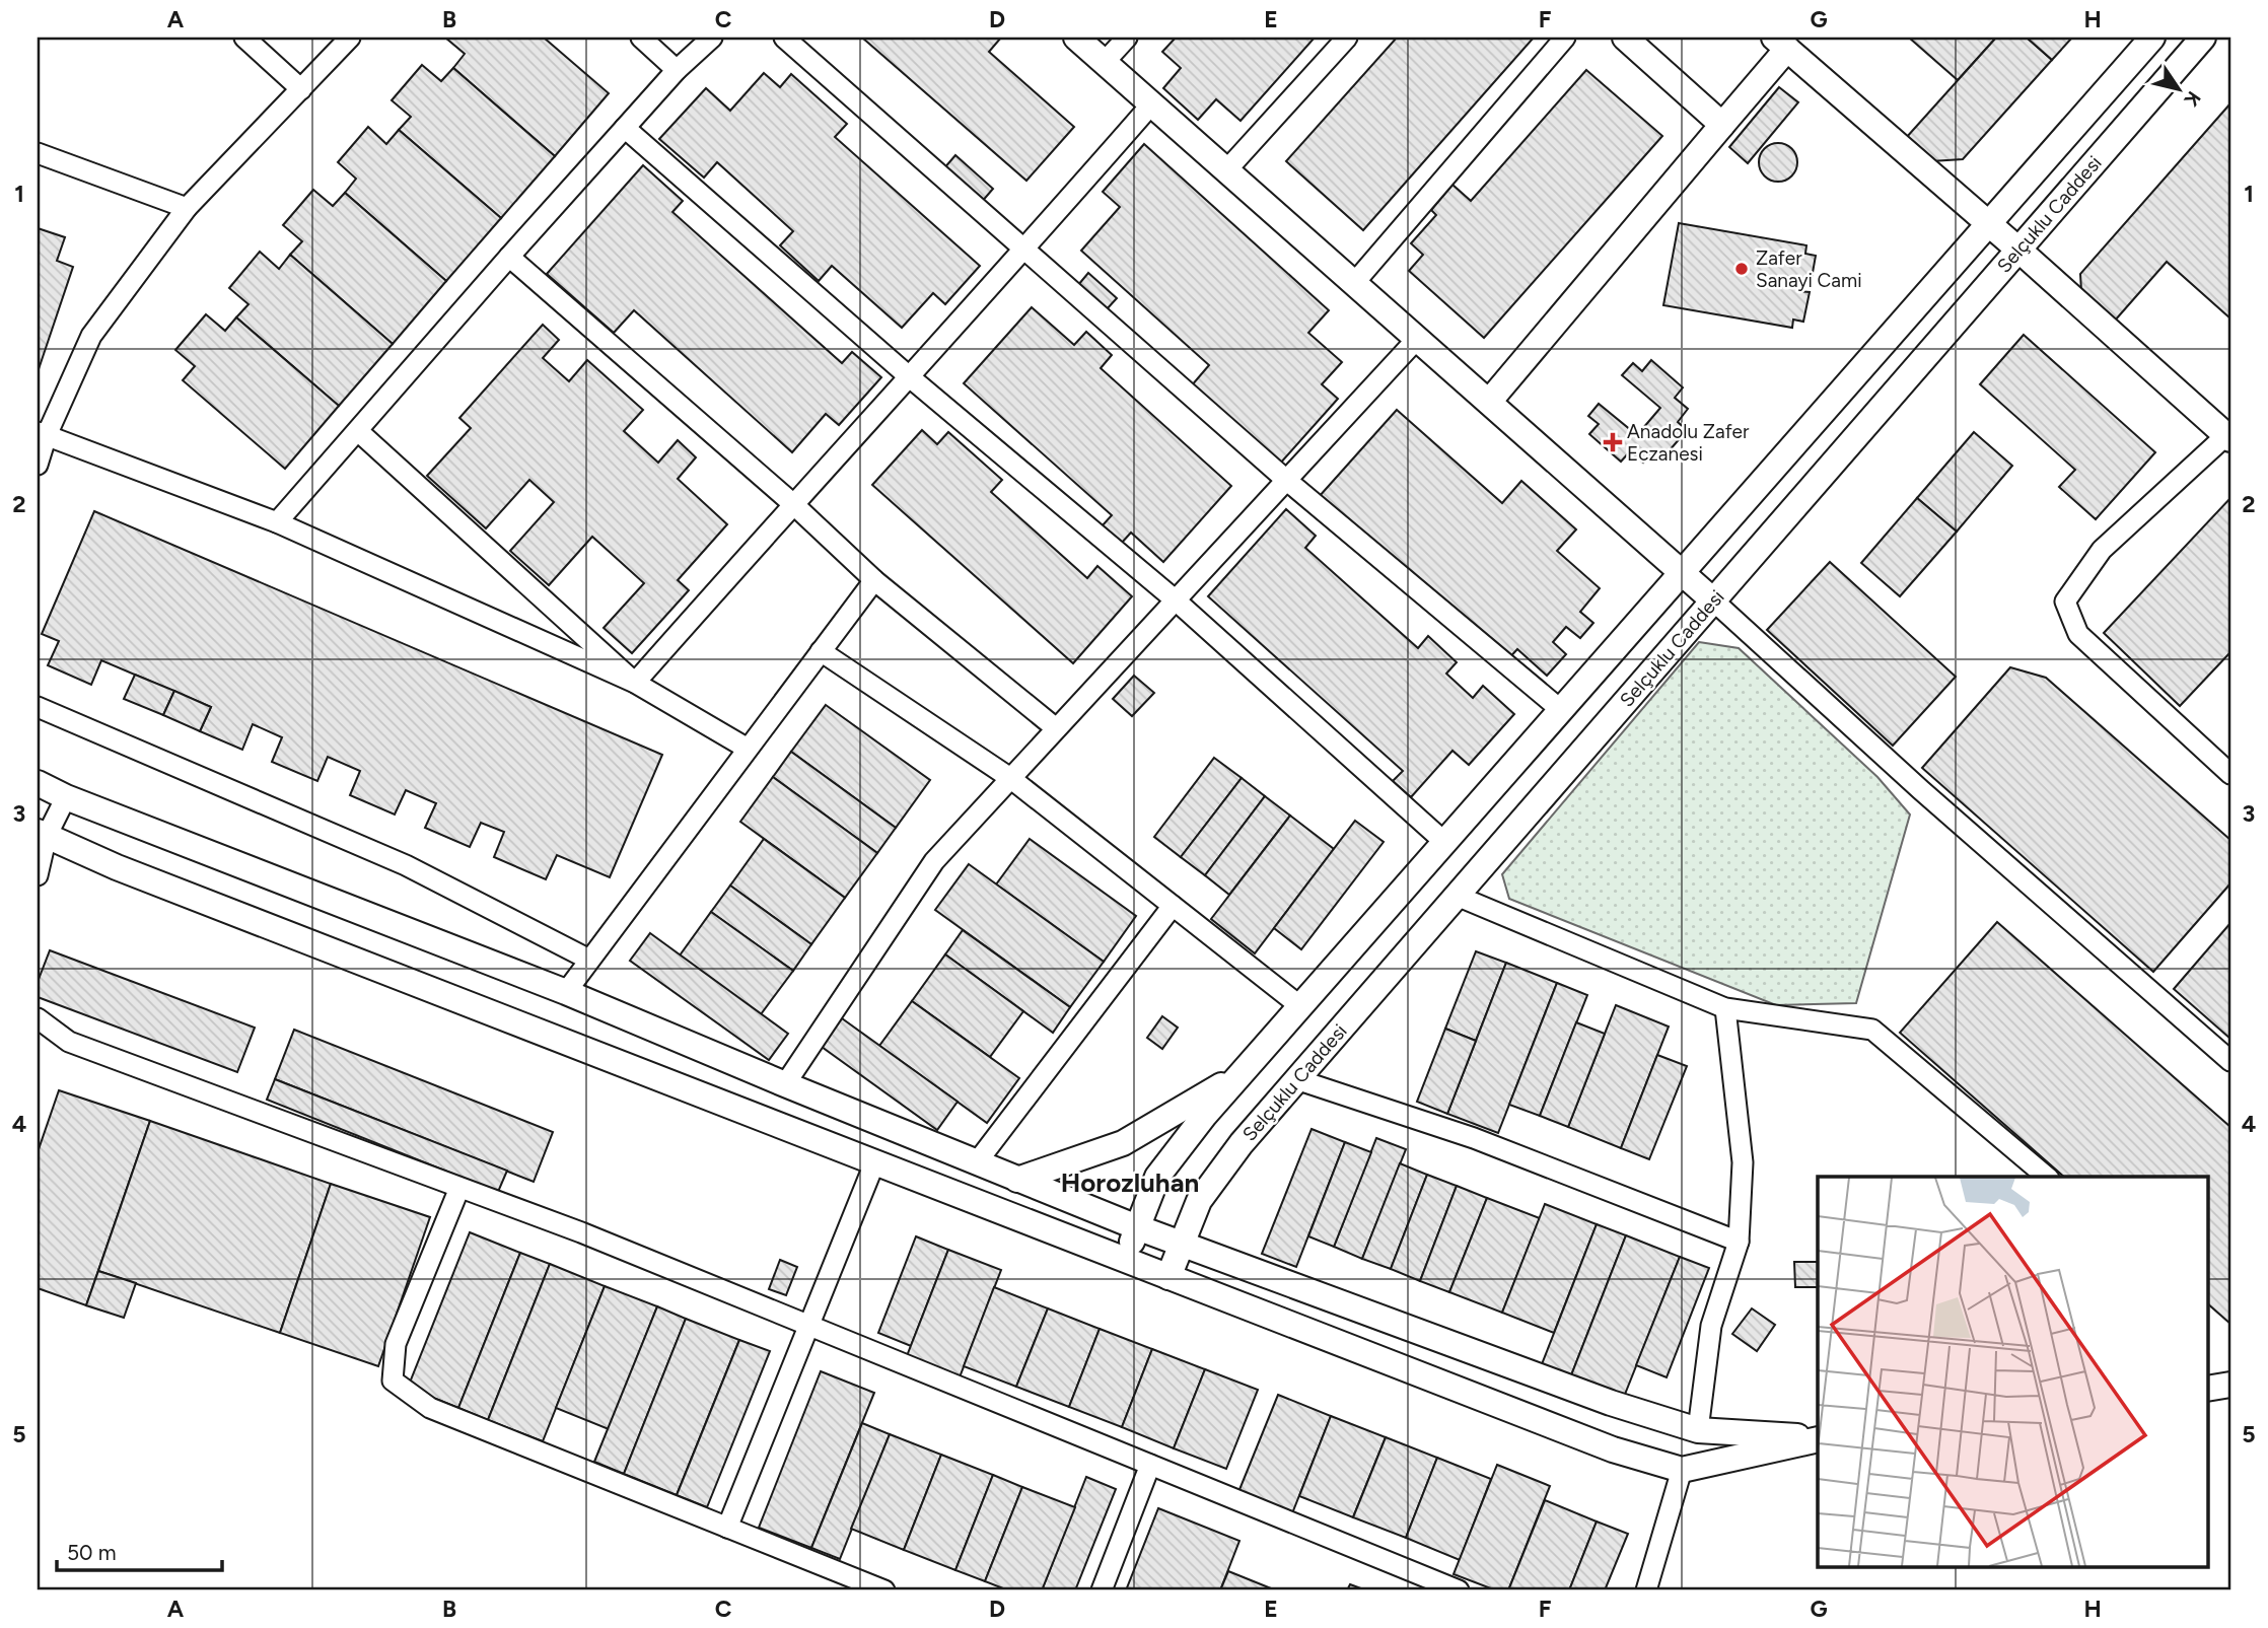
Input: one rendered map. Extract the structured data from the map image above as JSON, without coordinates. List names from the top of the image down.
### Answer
{
  "streets": {
    "street": ["Selçuklu Caddesi"]
  },
  "districts": ["Horozluhan"],
  "places": {
    "other": ["Zafer Sanayi Cami"],
    "health": ["Anadolu Zafer Eczanesi"]
  },
  "scale_bar": "50 m",
  "north": "bottom right",
  "grid": {
    "columns": [
      "A",
      "B",
      "C",
      "D",
      "E",
      "F",
      "G",
      "H"
    ],
    "rows": [
      "1",
      "2",
      "3",
      "4",
      "5"
    ]
  }
}
